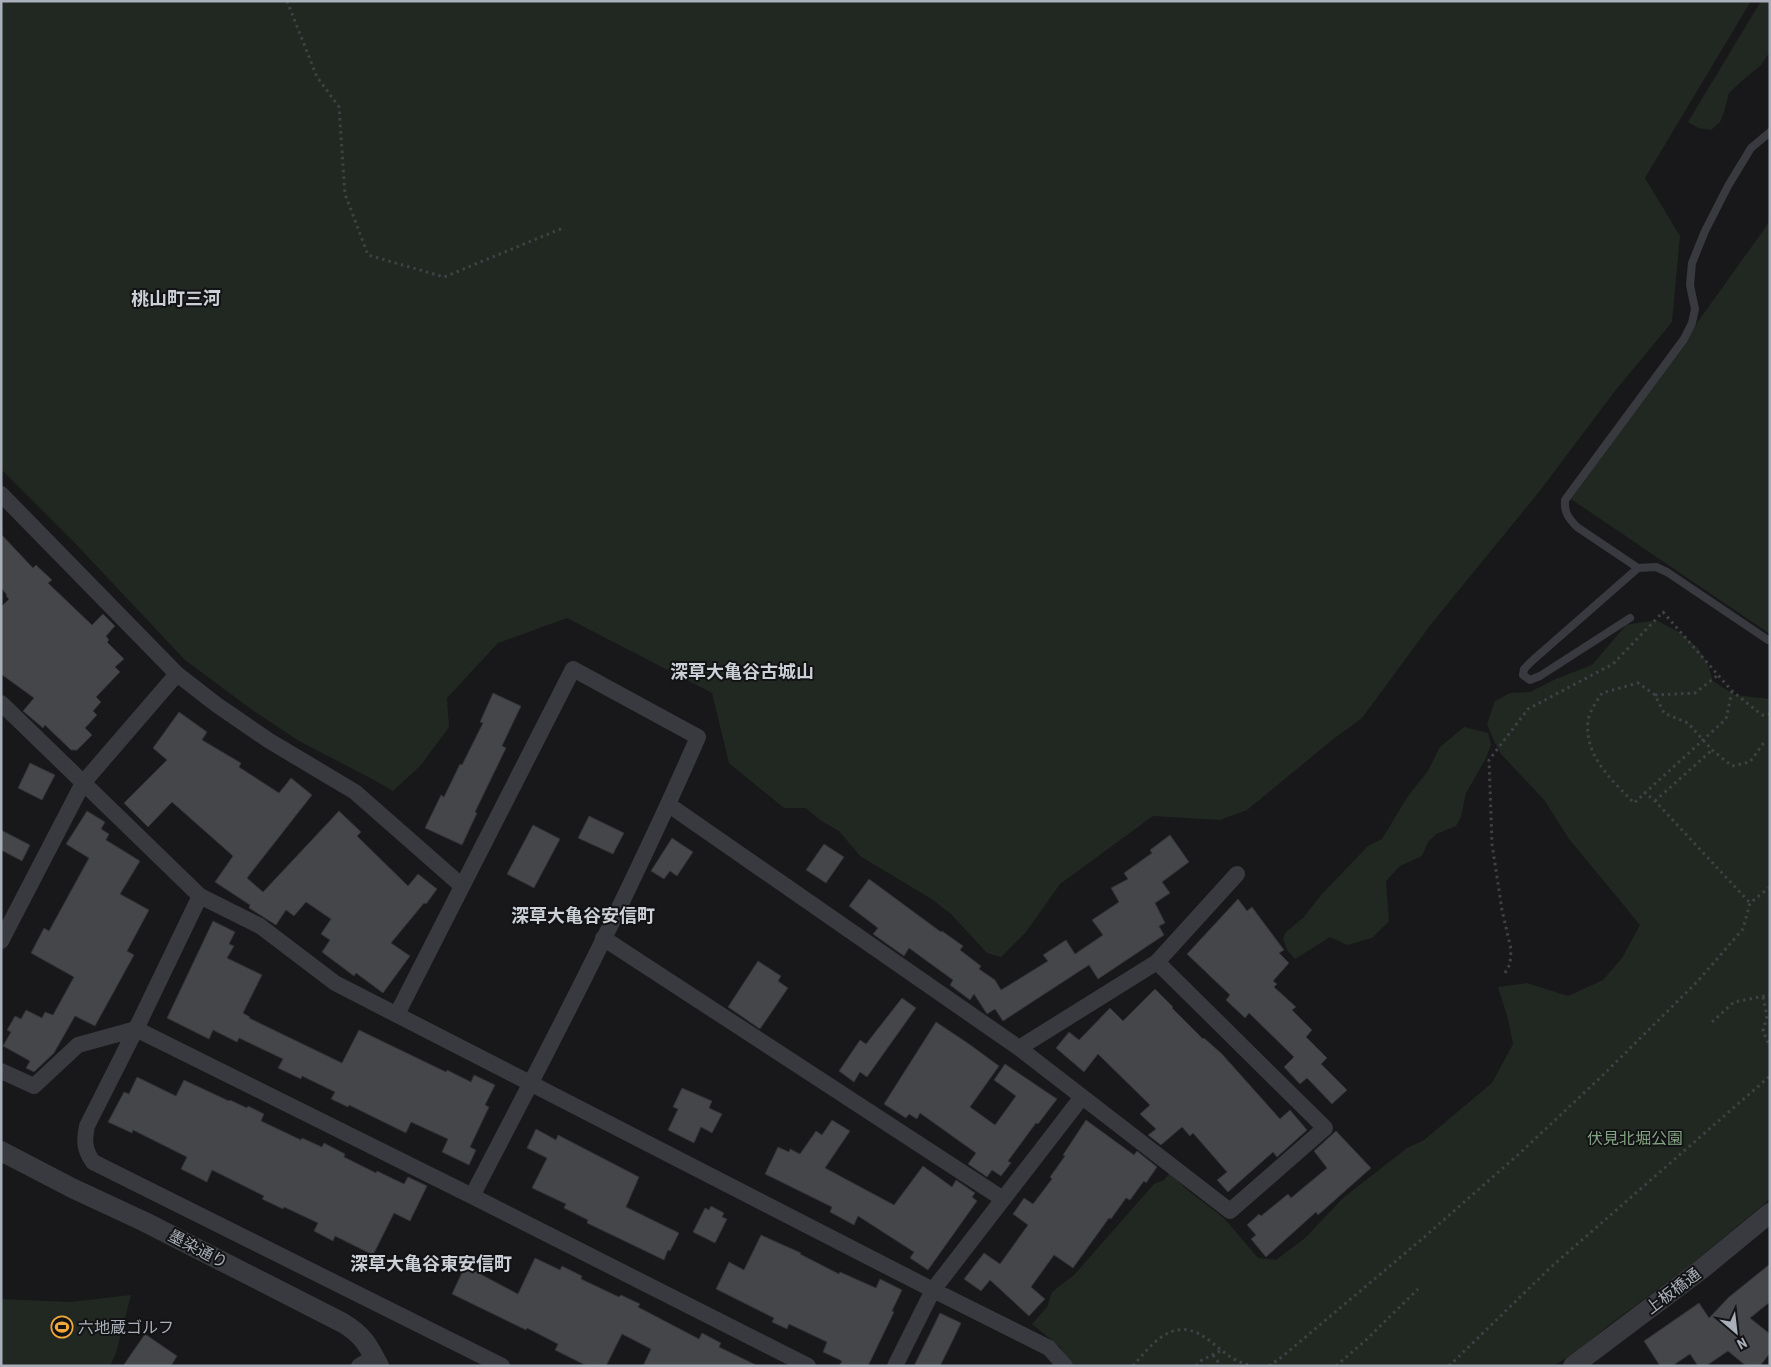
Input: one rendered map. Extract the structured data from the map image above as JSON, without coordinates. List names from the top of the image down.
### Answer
{
  "streets": {
    "street": ["墨染通り", "上板橋通"]
  },
  "districts": [
    "桃山町三河",
    "深草大亀谷古城山",
    "深草大亀谷安信町",
    "深草大亀谷東安信町"
  ],
  "parks": ["伏見北堀公園"],
  "places": {
    "sports": ["六地蔵ゴルフ"]
  },
  "north": "bottom right"
}
